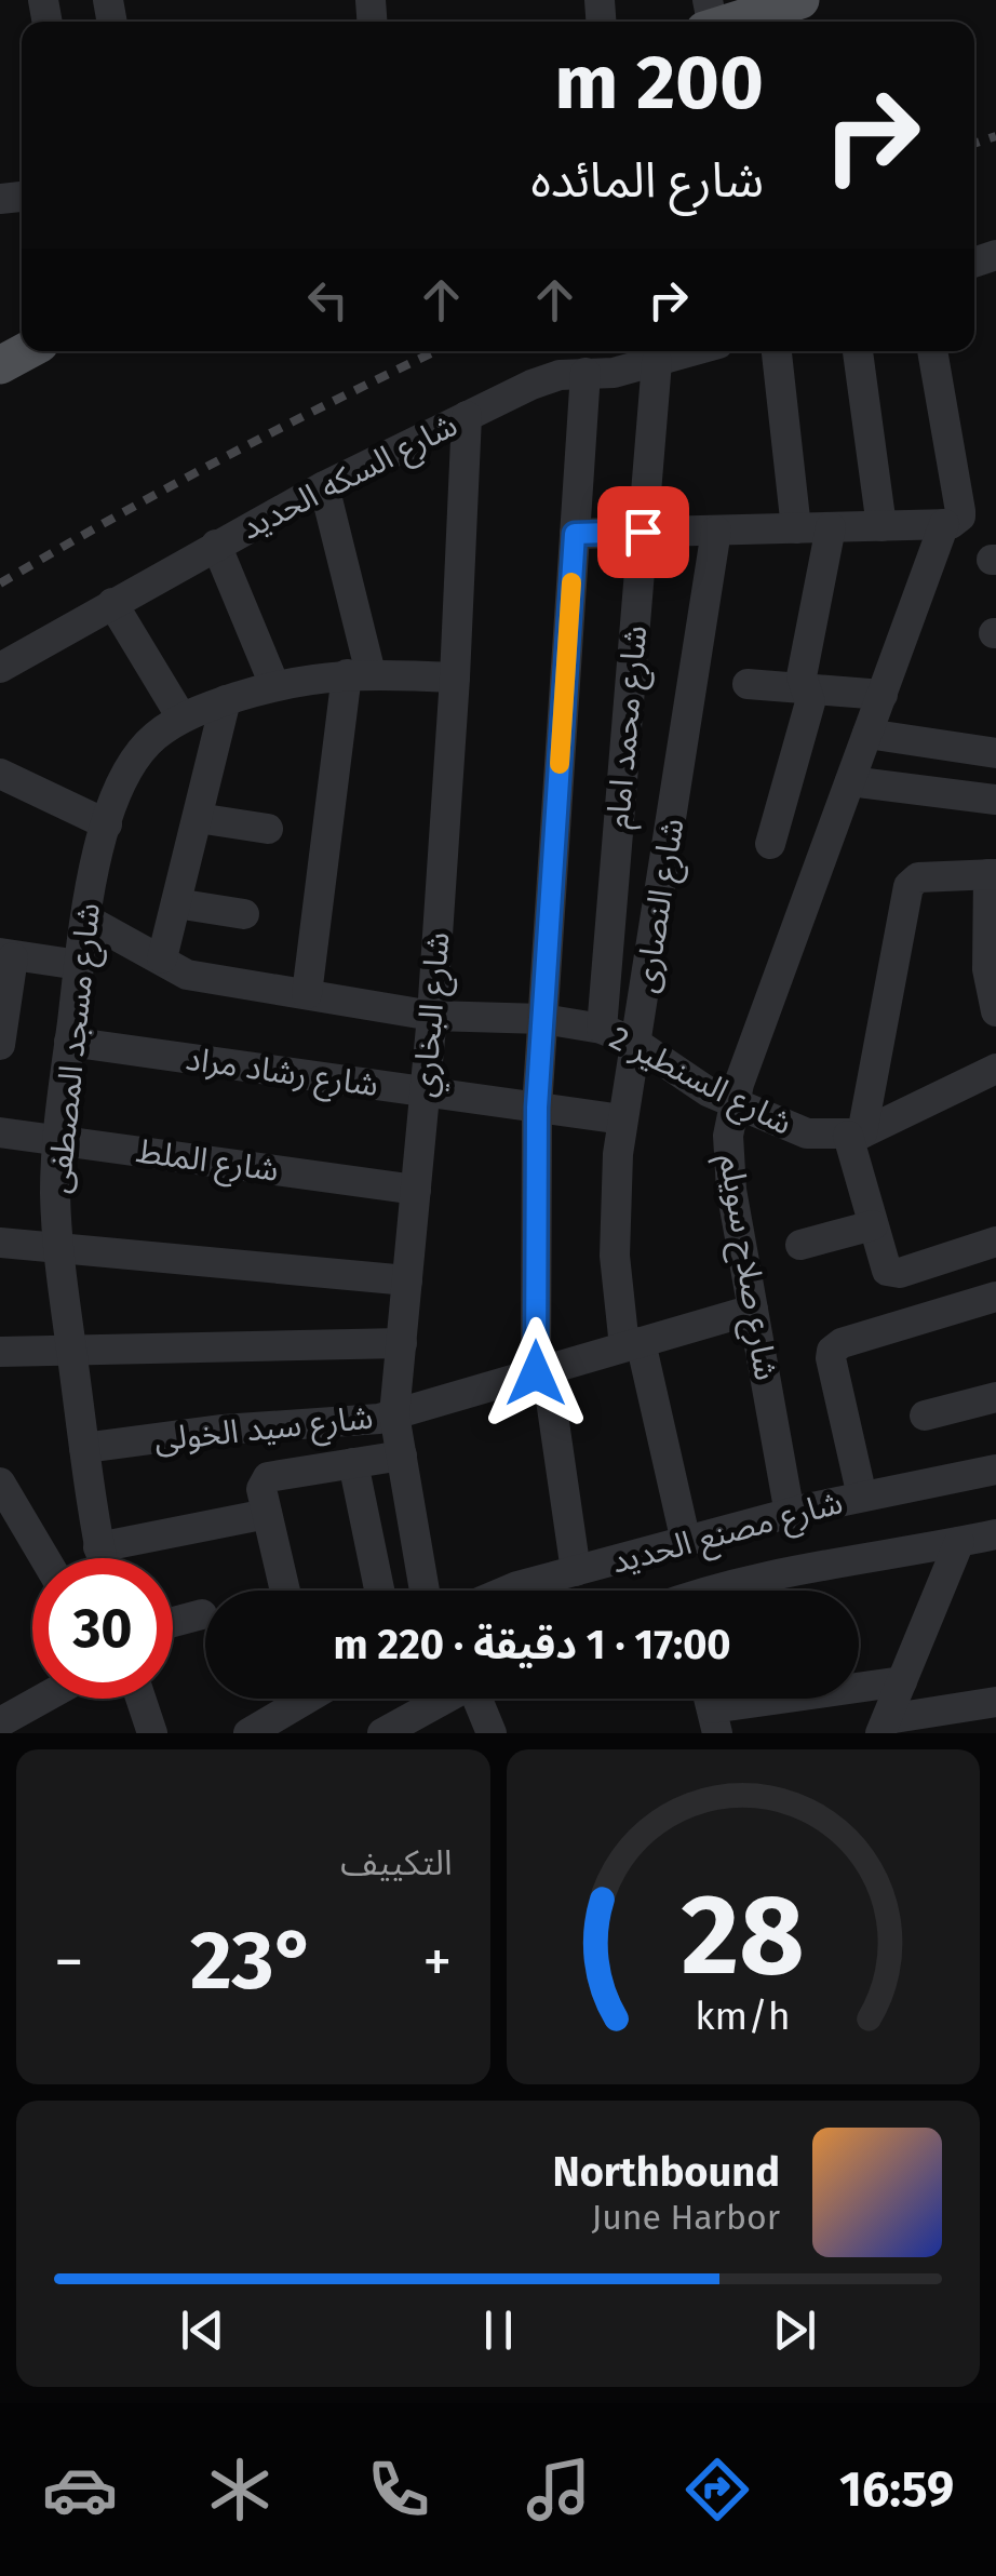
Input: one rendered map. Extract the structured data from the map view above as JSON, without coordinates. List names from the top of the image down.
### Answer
{
  "streets": {
    "street": [
      "شارع السكه الحديد",
      "شارع محمد امام",
      "شارع النصارى",
      "شارع البخاري",
      "شارع مسجد المصطفى",
      "شارع رشاد مراد",
      "شارع السنطير 2",
      "شارع الملط",
      "شارع صلاح سويلم",
      "شارع سيد الخولى",
      "شارع مصنع الحديد"
    ]
  },
  "crossings": [
    ["شارع السكه الحديد", "شارع محمد امام"],
    ["شارع السكه الحديد", "شارع البخاري"],
    ["شارع محمد امام", "شارع السنطير 2"],
    ["شارع النصارى", "شارع رشاد مراد"],
    ["شارع النصارى", "شارع السنطير 2"],
    ["شارع النصارى", "شارع سيد الخولى"],
    ["شارع النصارى", "شارع مصنع الحديد"],
    ["شارع البخاري", "شارع مسجد المصطفى"],
    ["شارع البخاري", "شارع رشاد مراد"],
    ["شارع البخاري", "شارع السنطير 2"],
    ["شارع البخاري", "شارع الملط"],
    ["شارع البخاري", "شارع سيد الخولى"],
    ["شارع مسجد المصطفى", "شارع رشاد مراد"],
    ["شارع مسجد المصطفى", "شارع السنطير 2"],
    ["شارع مسجد المصطفى", "شارع الملط"],
    ["شارع مسجد المصطفى", "شارع سيد الخولى"],
    ["شارع السنطير 2", "شارع صلاح سويلم"],
    ["شارع صلاح سويلم", "شارع سيد الخولى"],
    ["شارع صلاح سويلم", "شارع مصنع الحديد"]
  ],
  "page": {
    "turn": ["200 m", "شارع المائده"],
    "limit": "30",
    "trip": "17:00 · 1 دقيقة · 220 m",
    "tile": "التكييف",
    "heat": ["−", "23°", "+"],
    "song": ["Northbound", "June Harbor"],
    "tabs": "16:59",
    "gauge": ["28", "km/h"]
  }
}
